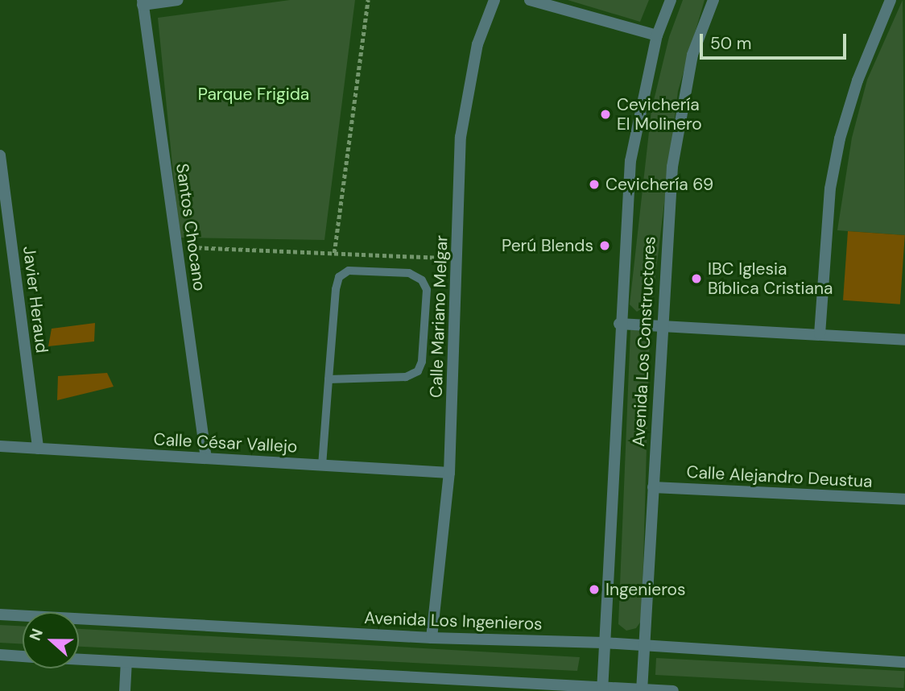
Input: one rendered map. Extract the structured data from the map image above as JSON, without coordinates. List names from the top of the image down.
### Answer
{
  "streets": {
    "street": [
      "Santos Chocano",
      "Javier Heraud",
      "Calle Mariano Melgar",
      "Avenida Los Constructores",
      "Calle César Vallejo",
      "Calle Alejandro Deustua",
      "Avenida Los Ingenieros"
    ]
  },
  "crossings": [
    ["Santos Chocano", "Calle César Vallejo"],
    ["Javier Heraud", "Calle César Vallejo"],
    ["Calle Mariano Melgar", "Calle César Vallejo"],
    ["Calle Mariano Melgar", "Avenida Los Ingenieros"],
    ["Avenida Los Constructores", "Calle Alejandro Deustua"],
    ["Avenida Los Constructores", "Avenida Los Ingenieros"]
  ],
  "parks": ["Parque Frigida"],
  "places": [
    "Cevichería El Molinero",
    "Cevichería 69",
    "Perú Blends",
    "IBC Iglesia Bíblica Cristiana",
    "Ingenieros"
  ],
  "scale_bar": "50 m",
  "north": "left"
}
